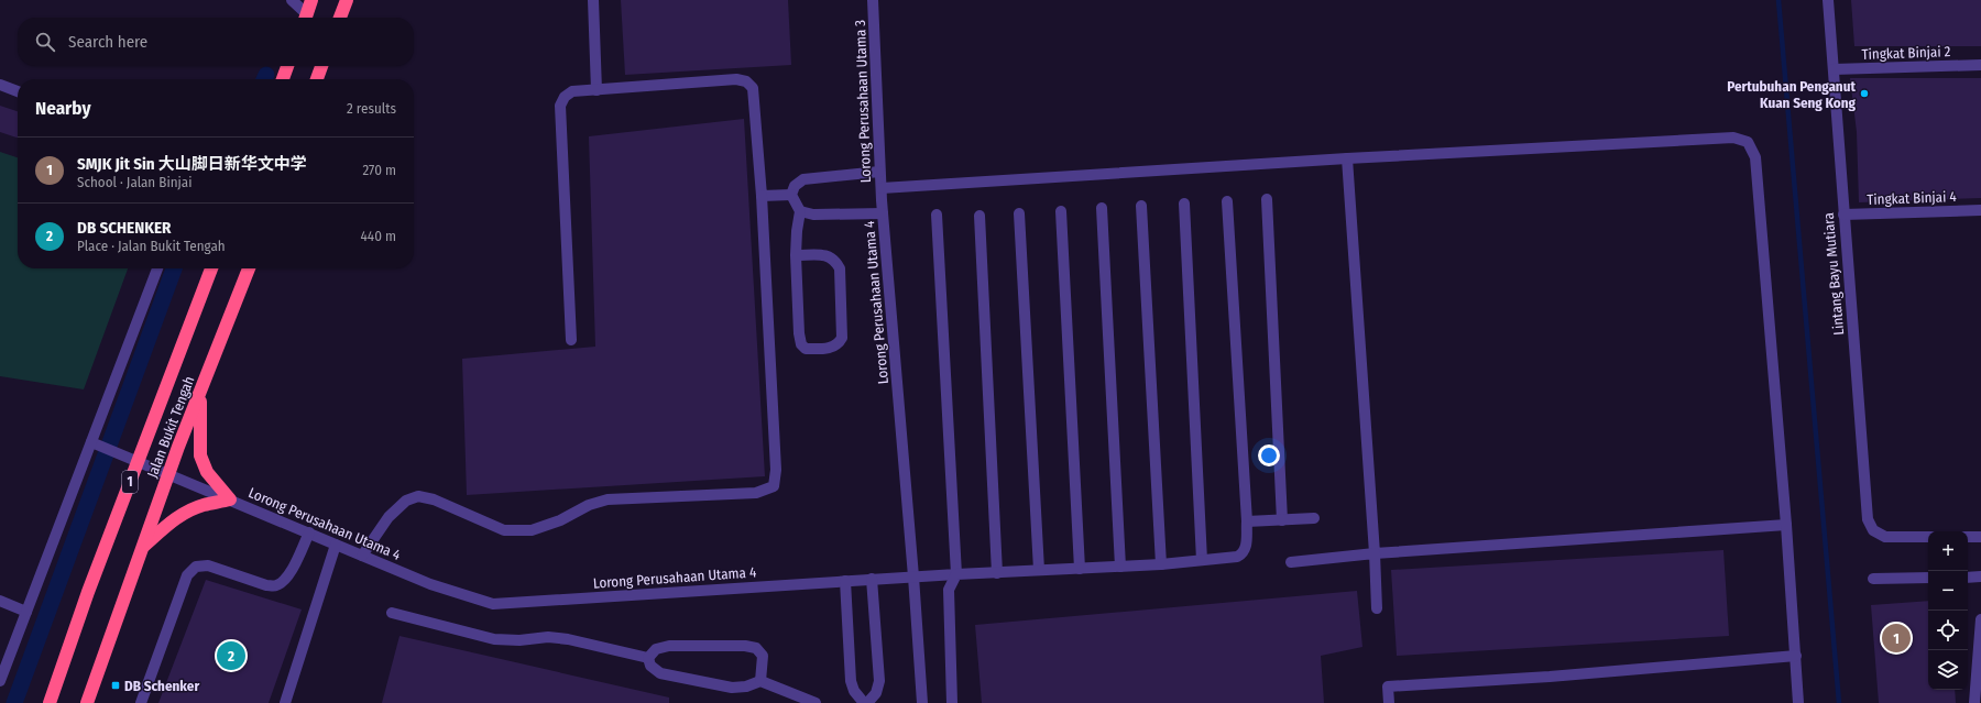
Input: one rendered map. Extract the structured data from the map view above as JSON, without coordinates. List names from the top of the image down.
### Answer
{
  "streets": {
    "highway": ["Jalan Bukit Tengah", "1"],
    "street": [
      "Tingkat Binjai 2",
      "Lorong Perusahaan Utama 3",
      "Tingkat Binjai 4",
      "Lintang Bayu Mutiara",
      "Lorong Perusahaan Utama 4"
    ]
  },
  "crossings": [
    ["Tingkat Binjai 2", "Lintang Bayu Mutiara"],
    ["Lorong Perusahaan Utama 3", "Lorong Perusahaan Utama 4"],
    ["Tingkat Binjai 4", "Lintang Bayu Mutiara"],
    ["Lorong Perusahaan Utama 4", "Jalan Bukit Tengah"]
  ],
  "places": {
    "other": ["Pertubuhan Penganut Kuan Seng Kong"],
    "transit": ["DB Schenker"]
  },
  "page": {
    "search": "Search here",
    "heading": ["Nearby", "2 results"],
    "list": [
      {
        "mark": "1",
        "name": "SMJK Jit Sin 大山脚日新华文中学",
        "note": "School · Jalan Binjai",
        "value": "270 m"
      },
      {
        "mark": "2",
        "name": "DB SCHENKER",
        "note": "Place · Jalan Bukit Tengah",
        "value": "440 m"
      }
    ],
    "map_buttons": ["+", "−"],
    "pins": ["1", "2"]
  }
}
